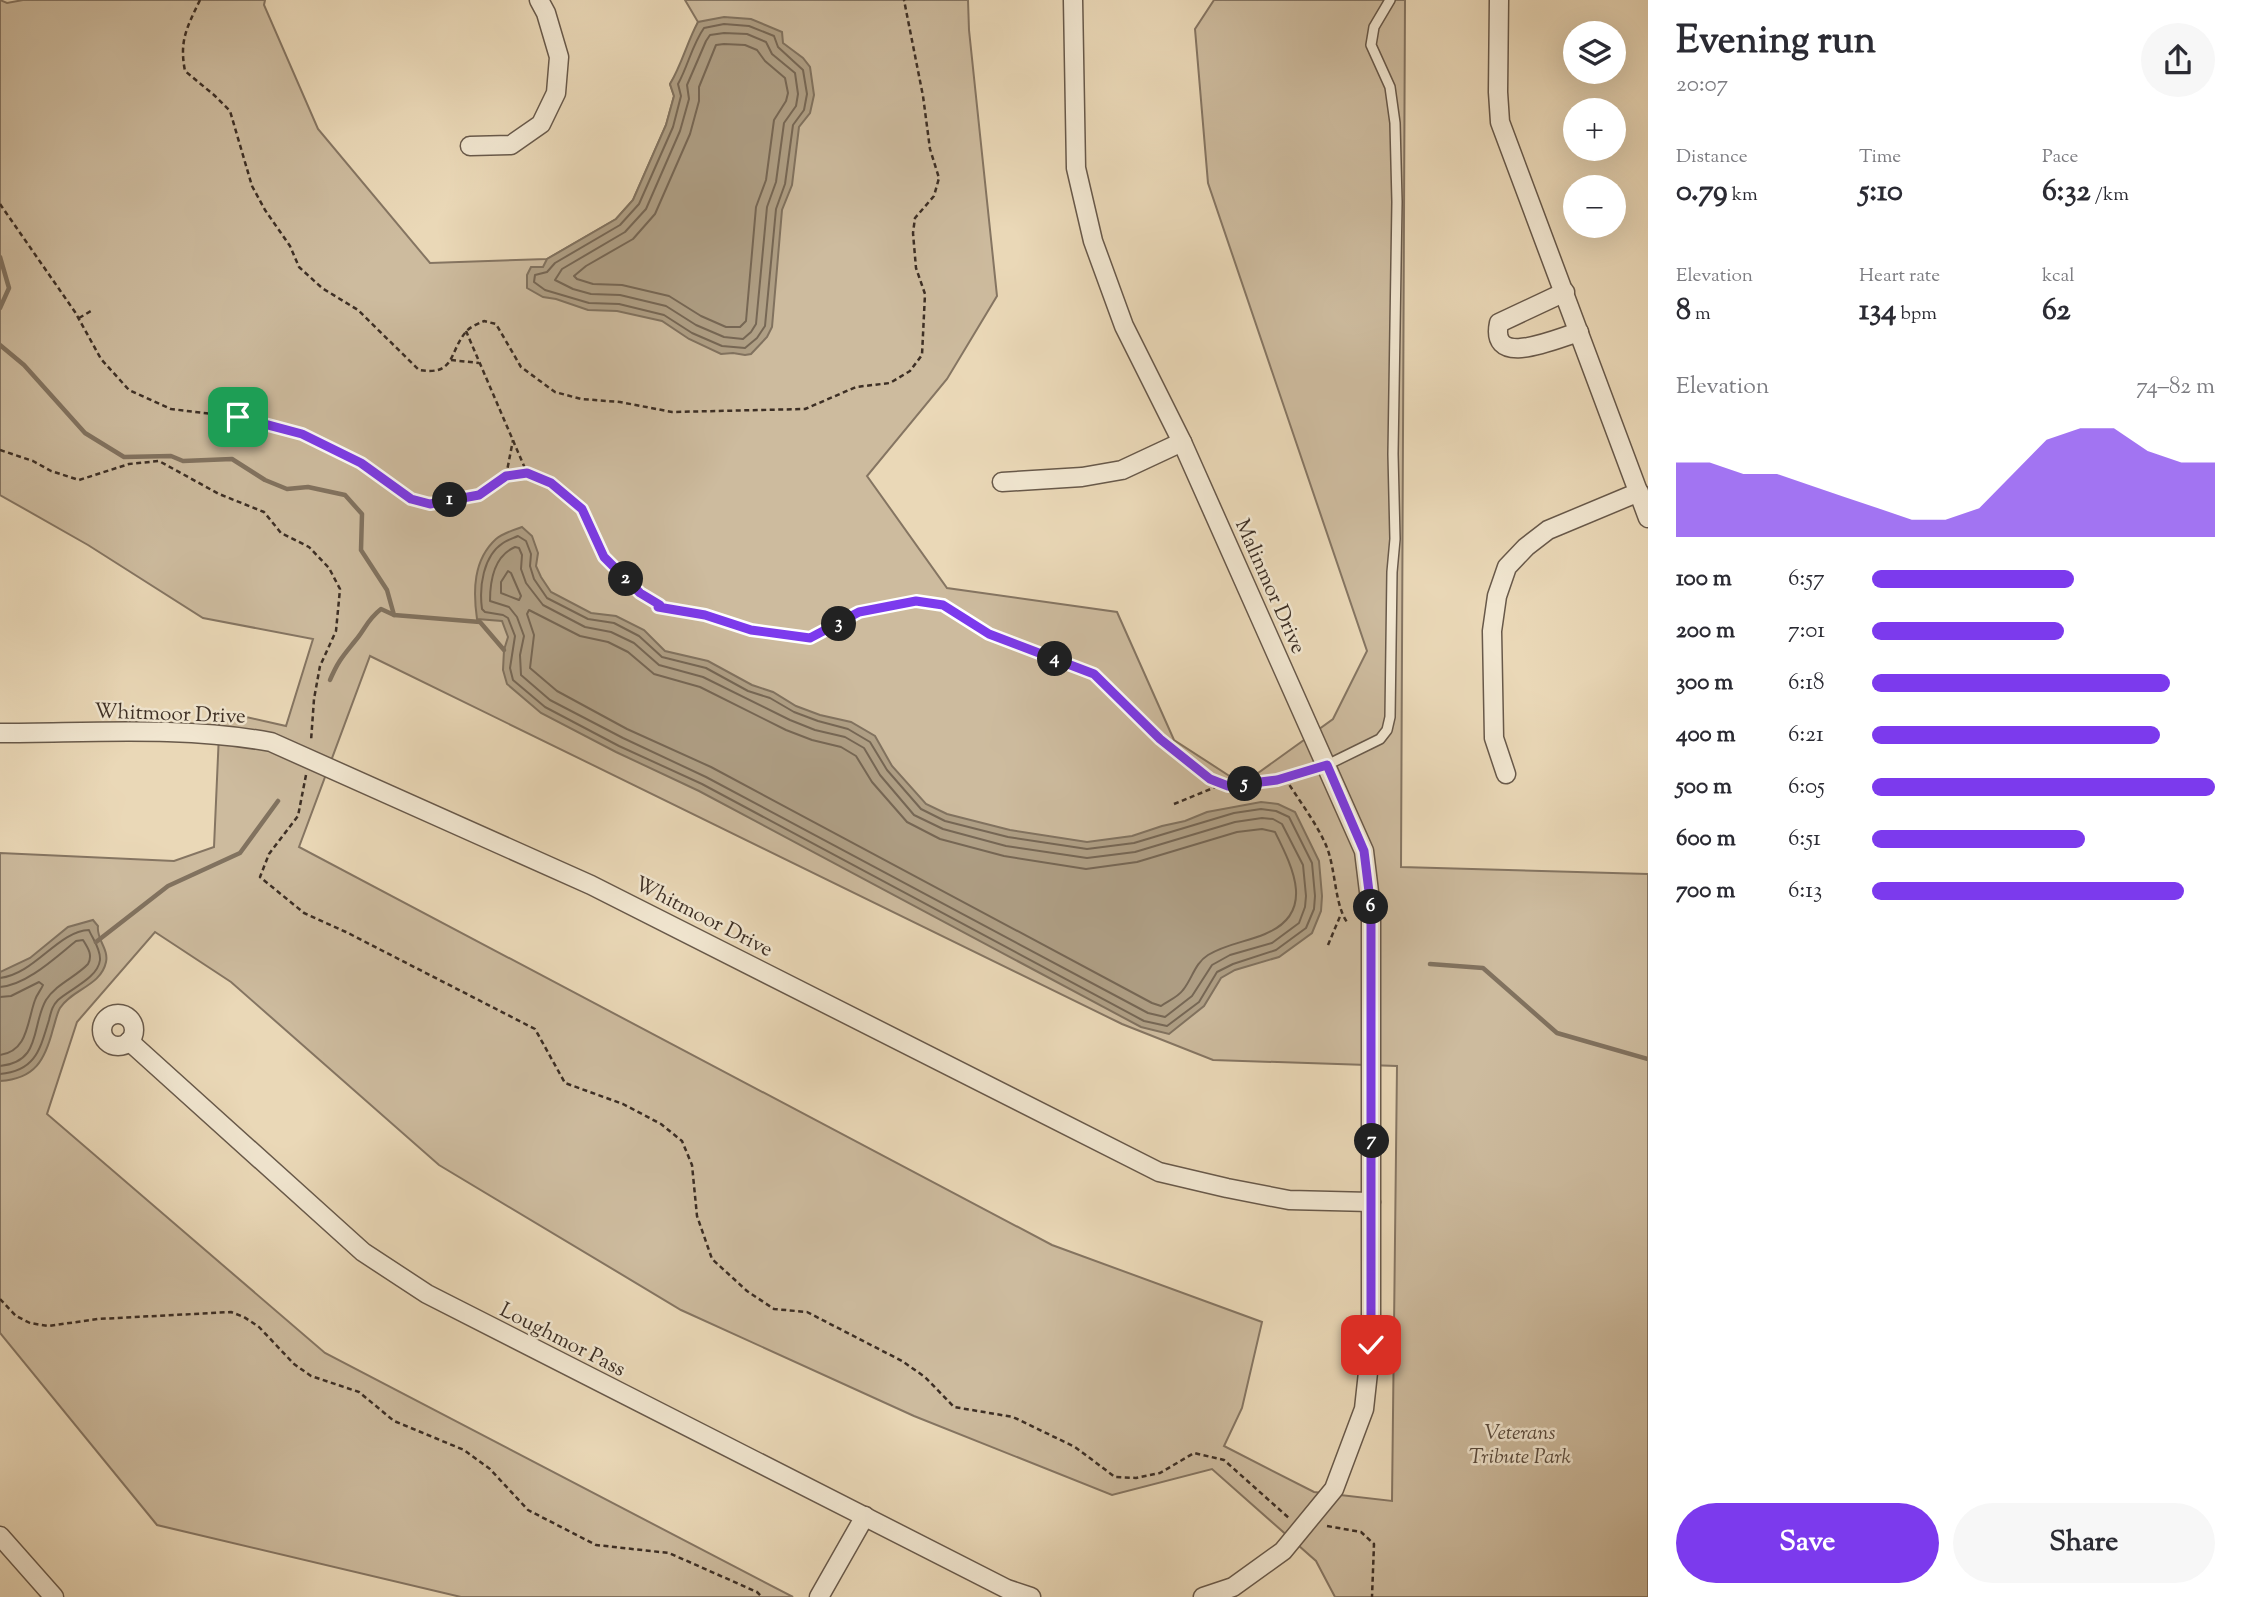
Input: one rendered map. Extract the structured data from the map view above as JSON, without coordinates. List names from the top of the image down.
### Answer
{
  "streets": {
    "street": ["Malinmor Drive", "Whitmoor Drive", "Loughmor Pass"]
  },
  "crossings": [
    ["Malinmor Drive", "Whitmoor Drive"]
  ],
  "parks": ["Veterans Tribute Park"],
  "page": {
    "heading": ["Evening run", "20:07"],
    "map_buttons": ["+", "−"],
    "stats": [
      ["Distance", "0.79 km"],
      ["Time", "5:10"],
      ["Pace", "6:32 /km"],
      ["Elevation", "8 m"],
      ["Heart rate", "134 bpm"],
      ["kcal", "62"]
    ],
    "chart": ["Elevation", "74–82 m"],
    "pins": [
      "1",
      "2",
      "3",
      "4",
      "5",
      "6",
      "7"
    ],
    "list": [
      {
        "name": "100 m",
        "note": "6:57"
      },
      {
        "name": "200 m",
        "note": "7:01"
      },
      {
        "name": "300 m",
        "note": "6:18"
      },
      {
        "name": "400 m",
        "note": "6:21"
      },
      {
        "name": "500 m",
        "note": "6:05"
      },
      {
        "name": "600 m",
        "note": "6:51"
      },
      {
        "name": "700 m",
        "note": "6:13"
      }
    ],
    "buttons": ["Save", "Share"]
  }
}
